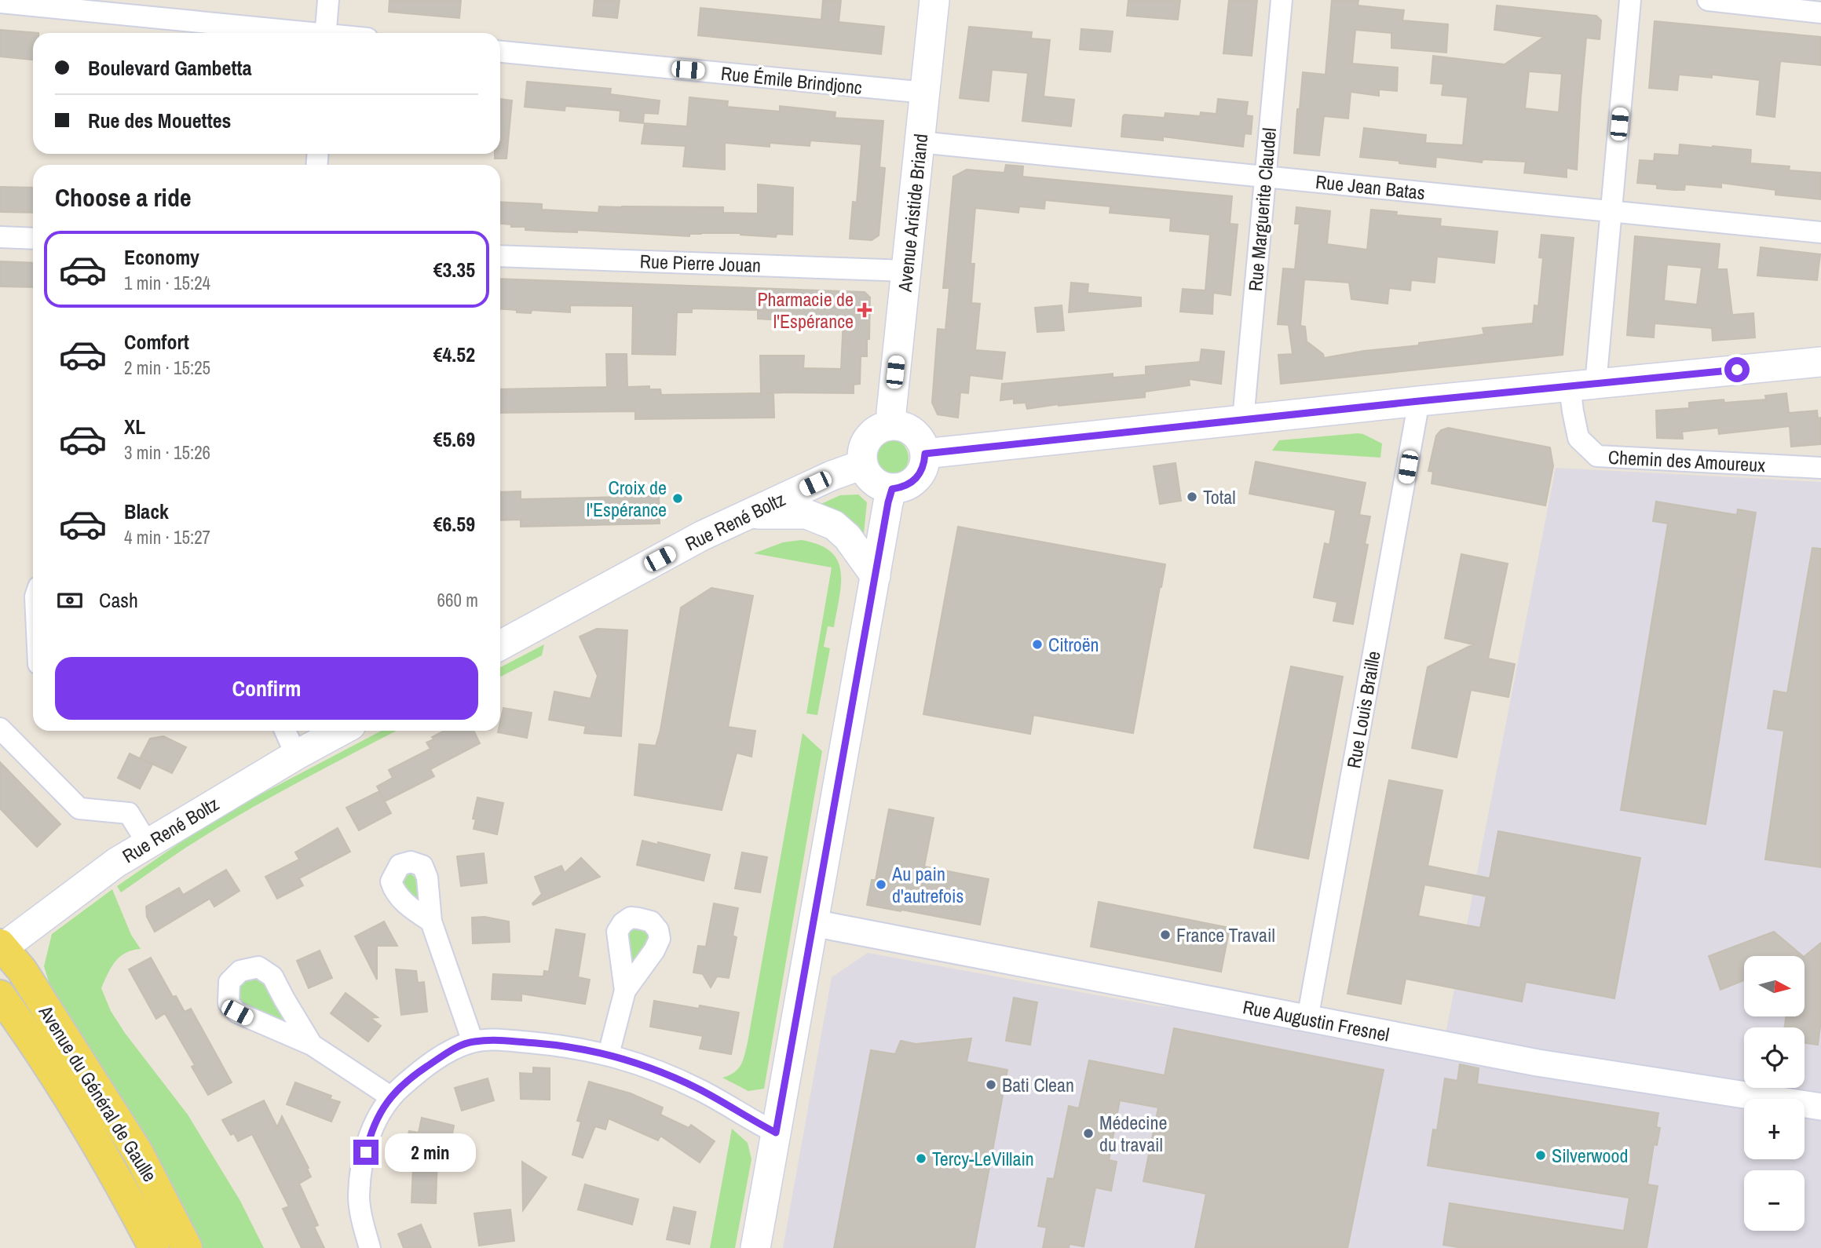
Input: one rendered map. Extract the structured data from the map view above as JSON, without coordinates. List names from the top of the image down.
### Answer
{
  "streets": {
    "main road": ["Avenue Aristide Briand", "Rue René Boltz", "Avenue du Général de Gaulle"],
    "street": [
      "Rue Émile Brindjonc",
      "Rue Jean Batas",
      "Rue Marguerite Claudel",
      "Rue Pierre Jouan",
      "Chemin des Amoureux",
      "Rue Louis Braille",
      "Rue Augustin Fresnel"
    ]
  },
  "crossings": [
    ["Rue Émile Brindjonc", "Avenue Aristide Briand"],
    ["Rue Jean Batas", "Rue Marguerite Claudel"],
    ["Rue Jean Batas", "Avenue Aristide Briand"],
    ["Rue Jean Batas", "Chemin des Amoureux"],
    ["Avenue Aristide Briand", "Rue Pierre Jouan"],
    ["Avenue Aristide Briand", "Rue René Boltz"],
    ["Rue René Boltz", "Avenue du Général de Gaulle"],
    ["Rue Louis Braille", "Rue Augustin Fresnel"]
  ],
  "places": {
    "health": ["Pharmacie de l'Espérance"],
    "other": [
      "Total",
      "Croix de l'Espérance",
      "Citroën",
      "Au pain d'autrefois",
      "France Travail",
      "Bati Clean",
      "Médecine du travail",
      "Silverwood",
      "Tercy-LeVillain"
    ]
  },
  "north": "right",
  "page": {
    "banner": ["Boulevard Gambetta", "Rue des Mouettes"],
    "heading": "Choose a ride",
    "list": [
      {
        "name": "Economy",
        "note": "1 min · 15:24",
        "value": "€3.35"
      },
      {
        "name": "Comfort",
        "note": "2 min · 15:25",
        "value": "€4.52"
      },
      {
        "name": "XL",
        "note": "3 min · 15:26",
        "value": "€5.69"
      },
      {
        "name": "Black",
        "note": "4 min · 15:27",
        "value": "€6.59"
      }
    ],
    "pay": ["Cash", "660 m"],
    "buttons": "Confirm",
    "map_buttons": ["+", "−"],
    "bubble": "2 min"
  }
}
